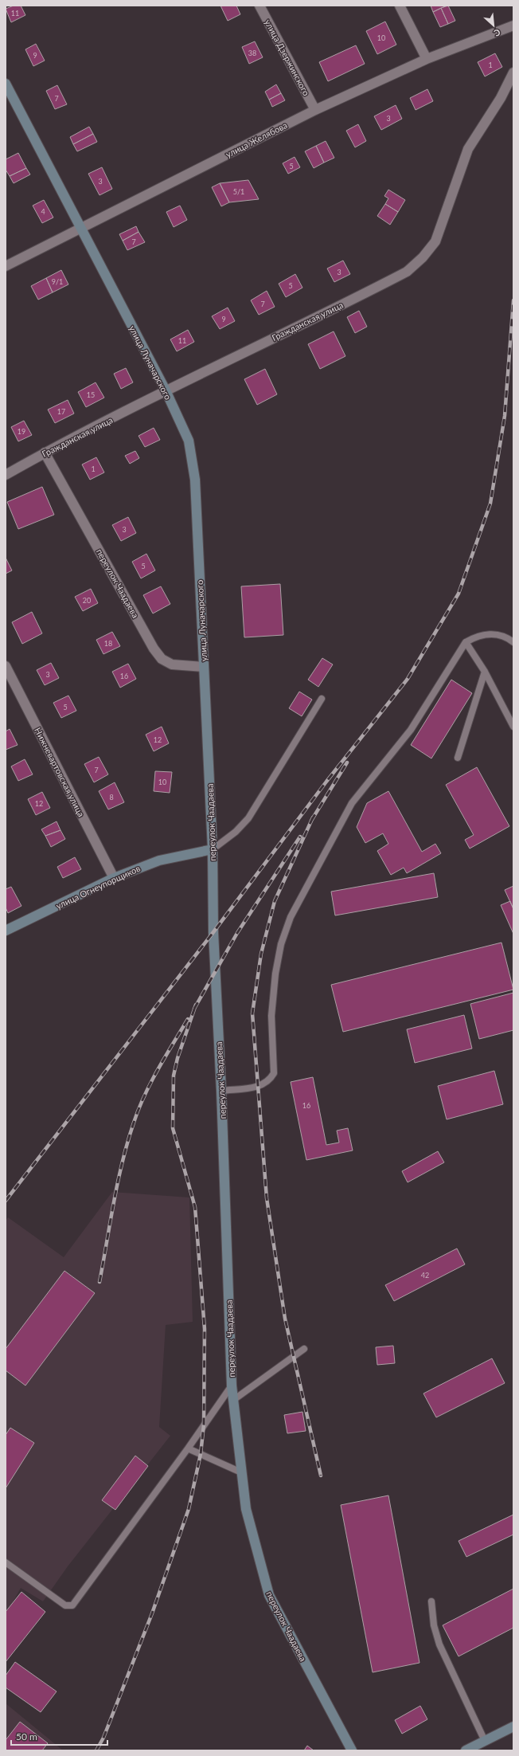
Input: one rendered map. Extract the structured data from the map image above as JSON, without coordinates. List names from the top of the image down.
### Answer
{
  "streets": {
    "street": [
      "улица Дзержинского",
      "улица Желябова",
      "Гражданская улица",
      "улица Луначарского",
      "переулок Чаадаева",
      "Нижневартовская улица",
      "улица Огнеупорщиков"
    ]
  },
  "crossings": [
    ["улица Дзержинского", "улица Желябова"],
    ["улица Желябова", "улица Луначарского"],
    ["Гражданская улица", "улица Луначарского"],
    ["Гражданская улица", "переулок Чаадаева"],
    ["улица Луначарского", "переулок Чаадаева"],
    ["переулок Чаадаева", "улица Огнеупорщиков"],
    ["Нижневартовская улица", "улица Огнеупорщиков"]
  ],
  "house_numbers": [
    "11",
    "10",
    "38",
    "9",
    "1",
    "7",
    "3",
    "5",
    "3",
    "5/1",
    "4",
    "7",
    "3",
    "9/1",
    "5",
    "7",
    "9",
    "11",
    "15",
    "17",
    "19",
    "1",
    "3",
    "5",
    "20",
    "18",
    "3",
    "16",
    "5",
    "12",
    "7",
    "10",
    "8",
    "12",
    "16",
    "42"
  ],
  "scale_bar": "50 m",
  "north": "bottom right"
}
